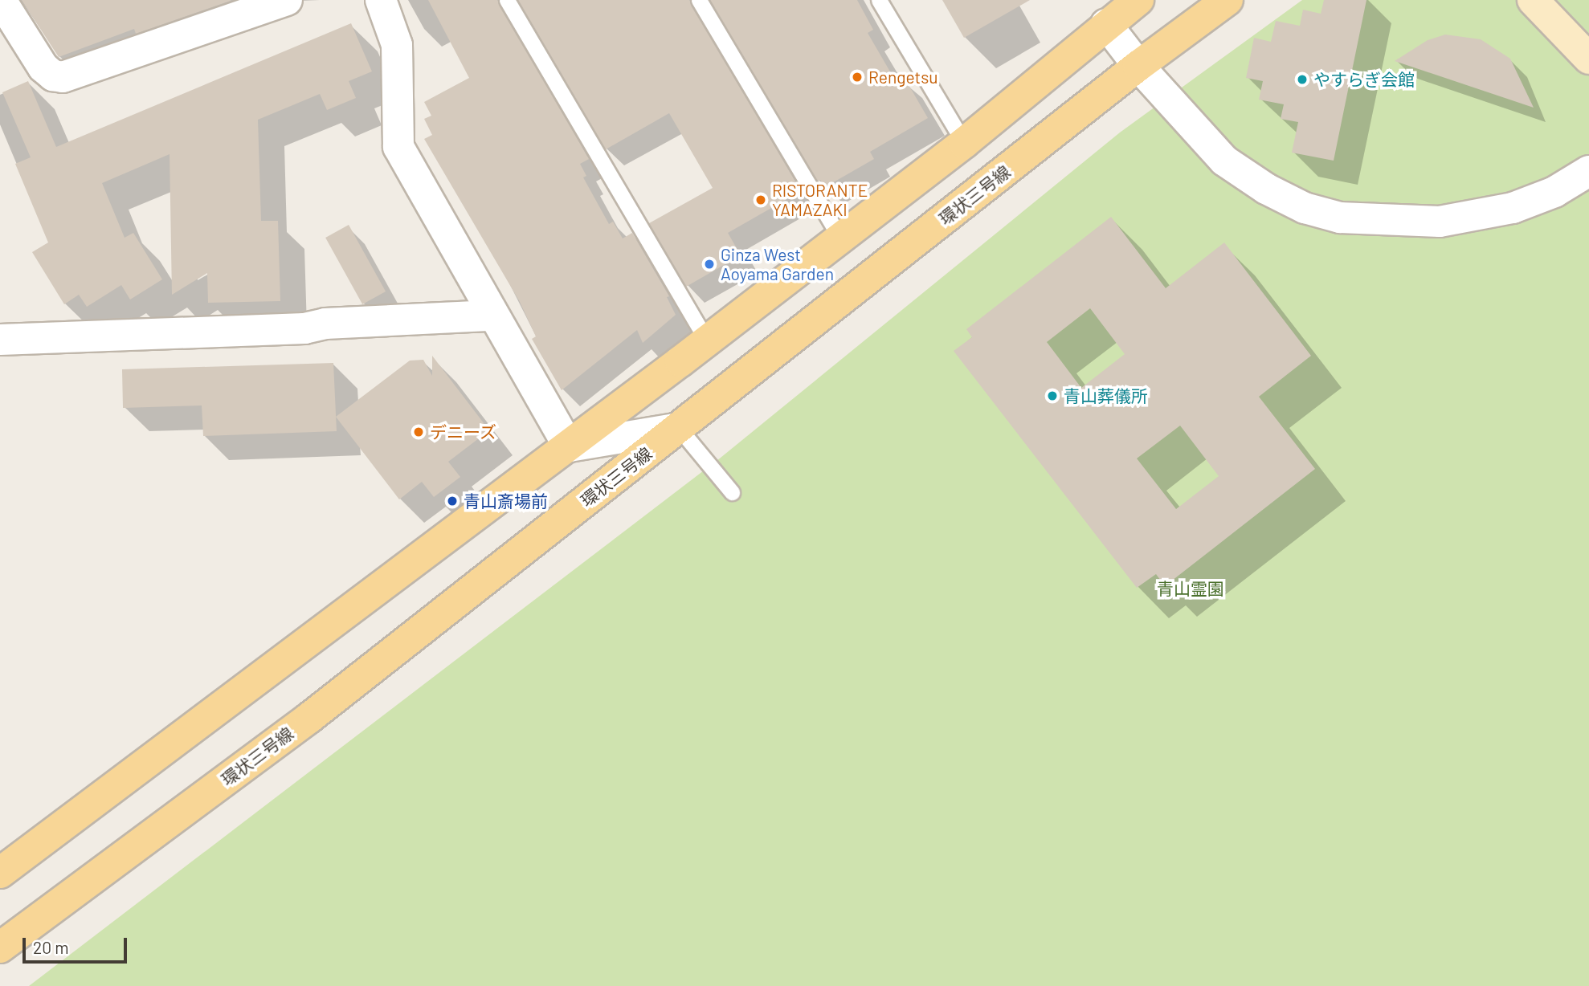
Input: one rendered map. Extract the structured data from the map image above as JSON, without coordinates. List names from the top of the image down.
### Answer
{
  "streets": {
    "main road": ["環状三号線"]
  },
  "parks": ["青山霊園"],
  "places": [
    "Rengetsu",
    "やすらぎ会館",
    "RISTORANTE YAMAZAKI",
    "Ginza West Aoyama Garden",
    "青山葬儀所",
    "デニーズ",
    "青山斎場前"
  ],
  "scale_bar": "20 m"
}
